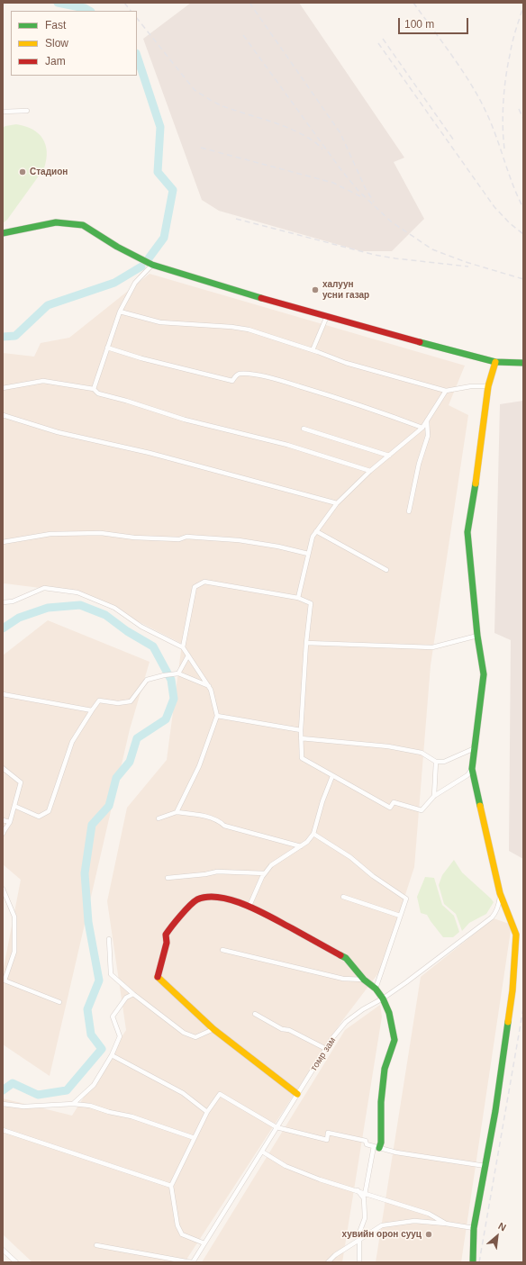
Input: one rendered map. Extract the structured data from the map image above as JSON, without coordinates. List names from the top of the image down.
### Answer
{
  "streets": {
    "street": ["томр зам"]
  },
  "places": ["Стадион", "халуун усни газар", "хувийн орон сууц"],
  "legend": ["Fast", "Slow", "Jam"],
  "scale_bar": "100 m",
  "north": "top right"
}
